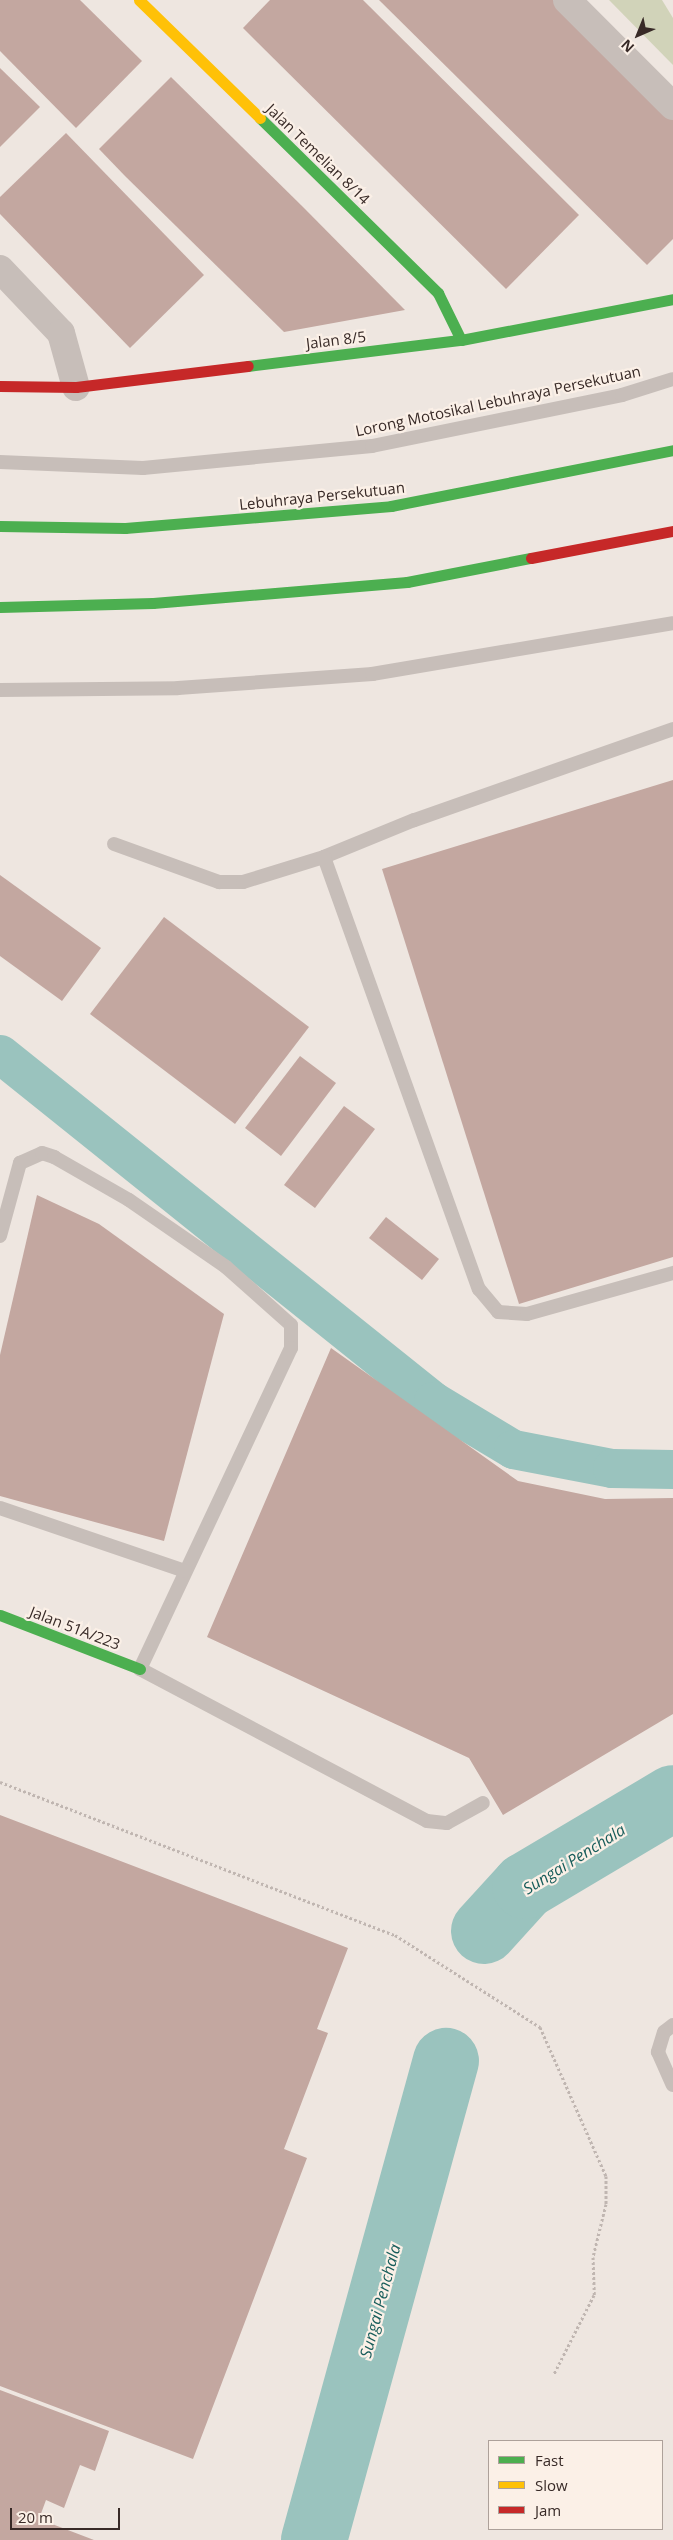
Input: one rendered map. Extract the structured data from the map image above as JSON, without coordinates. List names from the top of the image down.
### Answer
{
  "streets": {
    "main road": [
      "Jalan Temelian 8/14",
      "Jalan 8/5",
      "Lebuhraya Persekutuan",
      "Jalan 51A/223"
    ],
    "lane": ["Lorong Motosikal Lebuhraya Persekutuan"]
  },
  "crossings": [
    ["Jalan Temelian 8/14", "Jalan 8/5"]
  ],
  "water": ["Sungai Penchala"],
  "legend": ["Fast", "Slow", "Jam"],
  "scale_bar": "20 m",
  "north": "bottom left"
}
